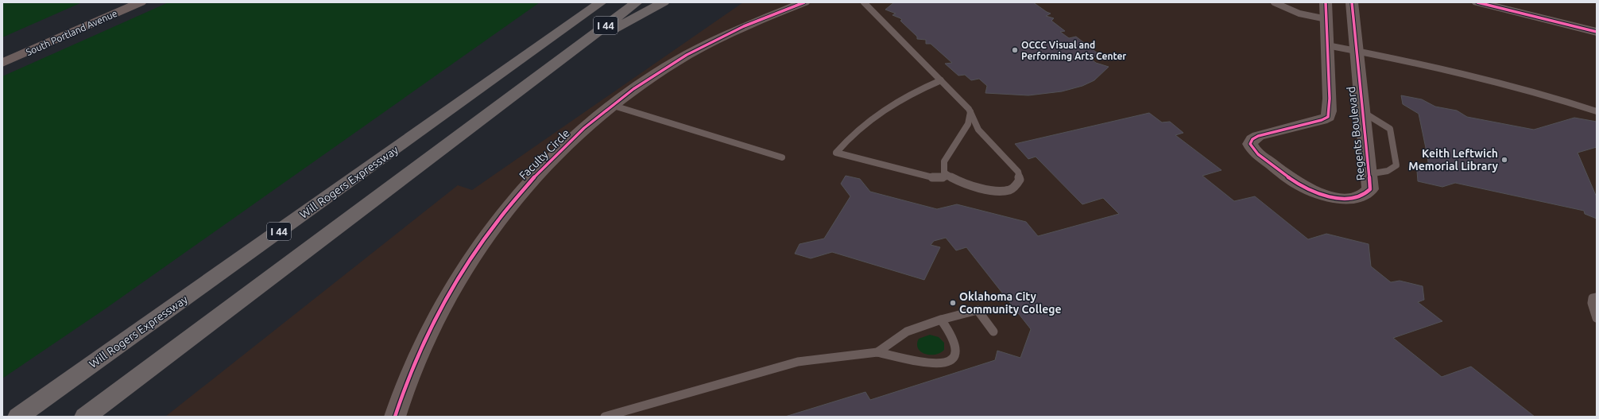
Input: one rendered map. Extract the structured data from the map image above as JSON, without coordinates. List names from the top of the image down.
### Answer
{
  "streets": {
    "highway": ["I 44", "Will Rogers Expressway"],
    "main road": ["South Portland Avenue"],
    "street": ["Regents Boulevard", "Faculty Circle"]
  },
  "places": ["OCCC Visual and Performing Arts Center", "Keith Leftwich Memorial Library", "Oklahoma City Community College"]
}
